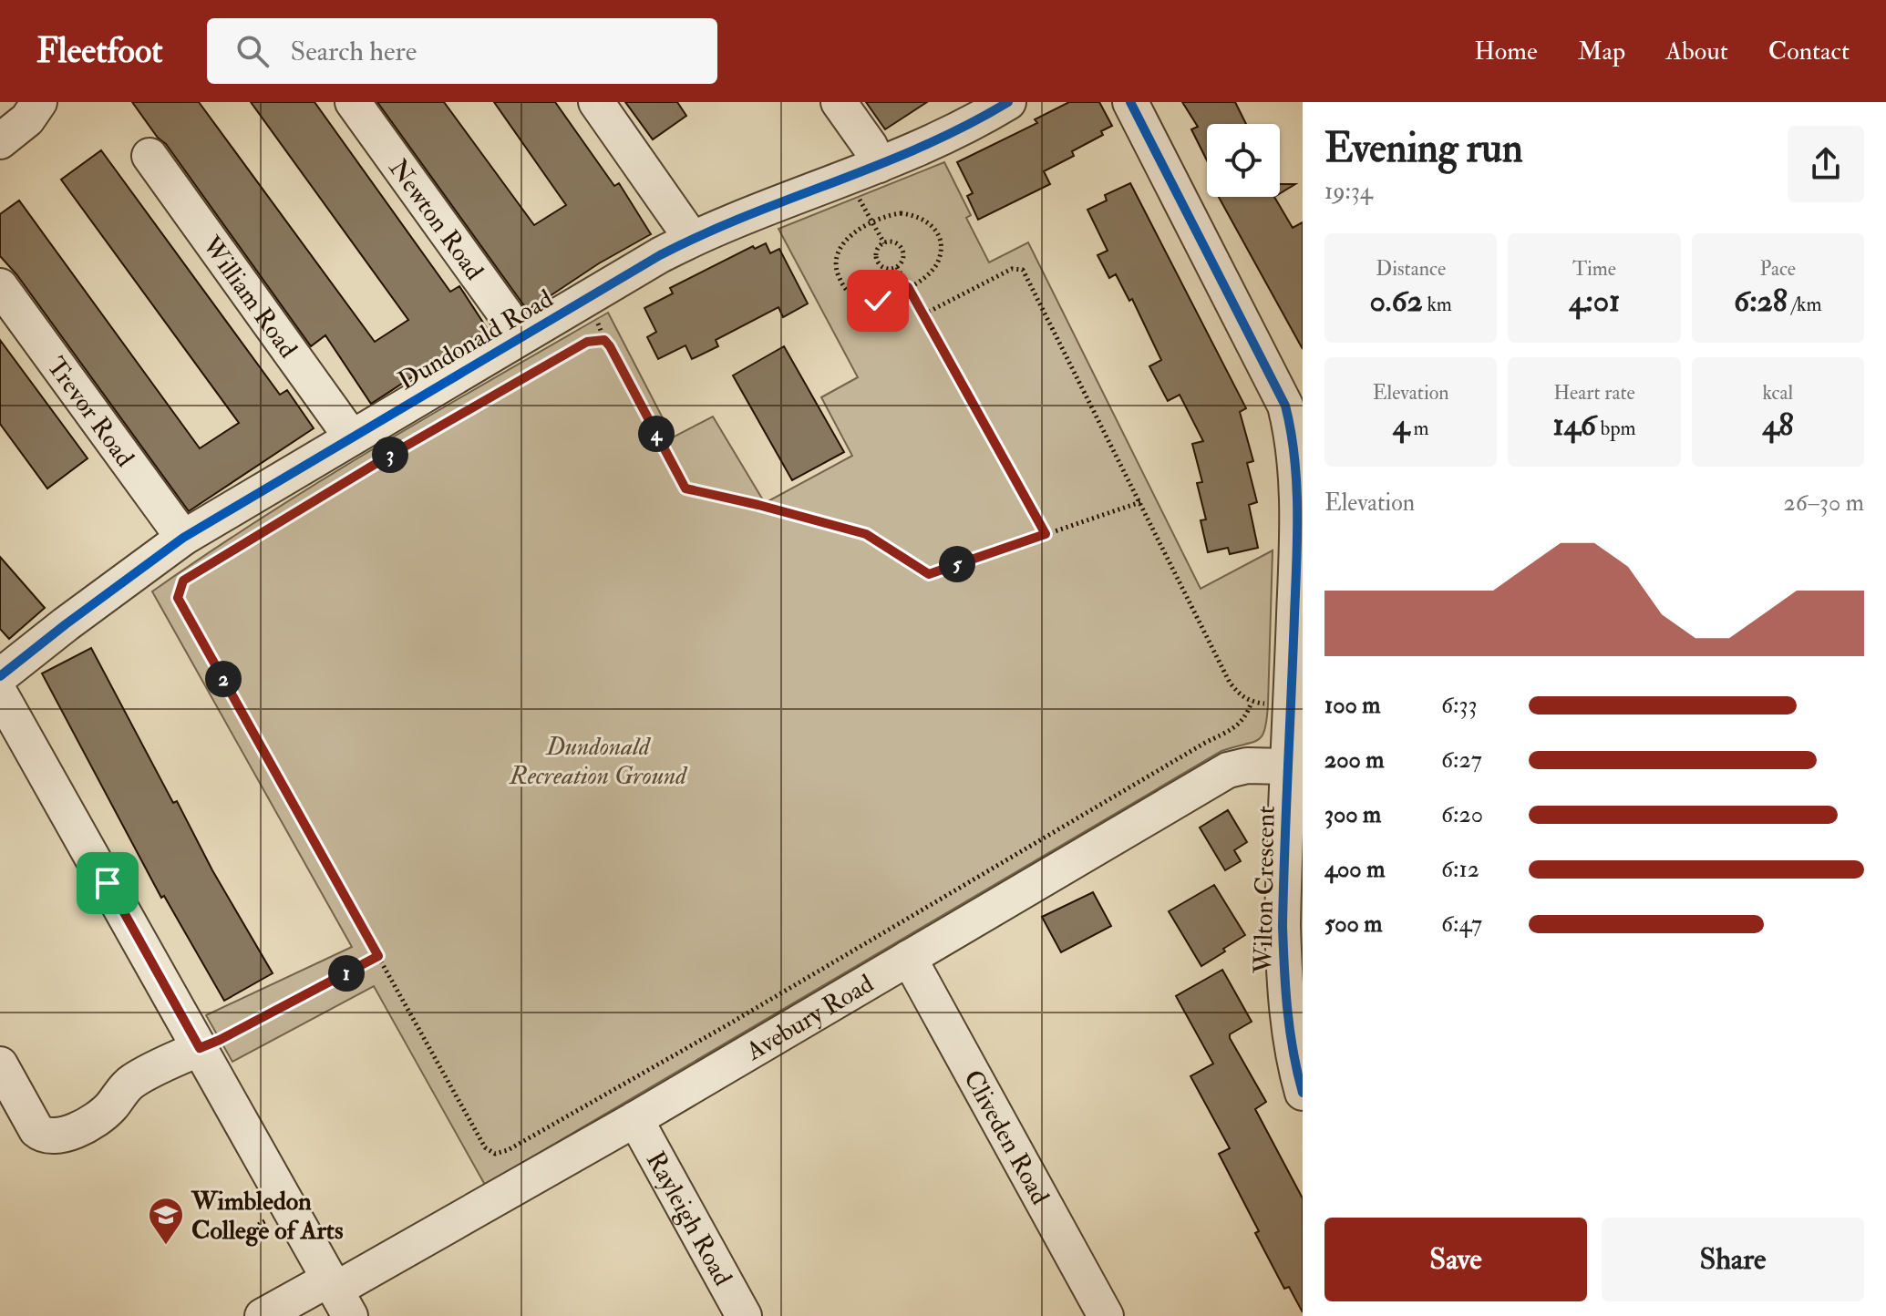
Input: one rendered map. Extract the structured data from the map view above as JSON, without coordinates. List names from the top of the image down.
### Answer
{
  "streets": {
    "street": [
      "Newton Road",
      "William Road",
      "Dundonald Road",
      "Trevor Road",
      "Wilton Crescent",
      "Avebury Road",
      "Cliveden Road",
      "Rayleigh Road"
    ]
  },
  "crossings": [
    ["Newton Road", "Dundonald Road"],
    ["William Road", "Dundonald Road"],
    ["Dundonald Road", "Trevor Road"],
    ["Wilton Crescent", "Avebury Road"],
    ["Avebury Road", "Cliveden Road"],
    ["Avebury Road", "Rayleigh Road"]
  ],
  "parks": ["Dundonald Recreation Ground"],
  "places": {
    "school or university": ["Wimbledon College of Arts"]
  },
  "page": {
    "header": "Fleetfoot",
    "search": "Search here",
    "nav": [
      "Home",
      "Map",
      "About",
      "Contact"
    ],
    "heading": ["Evening run", "19:34"],
    "stats": [
      ["Distance", "0.62 km"],
      ["Time", "4:01"],
      ["Pace", "6:28 /km"],
      ["Elevation", "4 m"],
      ["Heart rate", "146 bpm"],
      ["kcal", "48"]
    ],
    "pins": [
      "4",
      "3",
      "5",
      "2",
      "1"
    ],
    "chart": ["Elevation", "26–30 m"],
    "list": [
      {
        "name": "100 m",
        "note": "6:33"
      },
      {
        "name": "200 m",
        "note": "6:27"
      },
      {
        "name": "300 m",
        "note": "6:20"
      },
      {
        "name": "400 m",
        "note": "6:12"
      },
      {
        "name": "500 m",
        "note": "6:47"
      }
    ],
    "buttons": ["Save", "Share"]
  }
}
